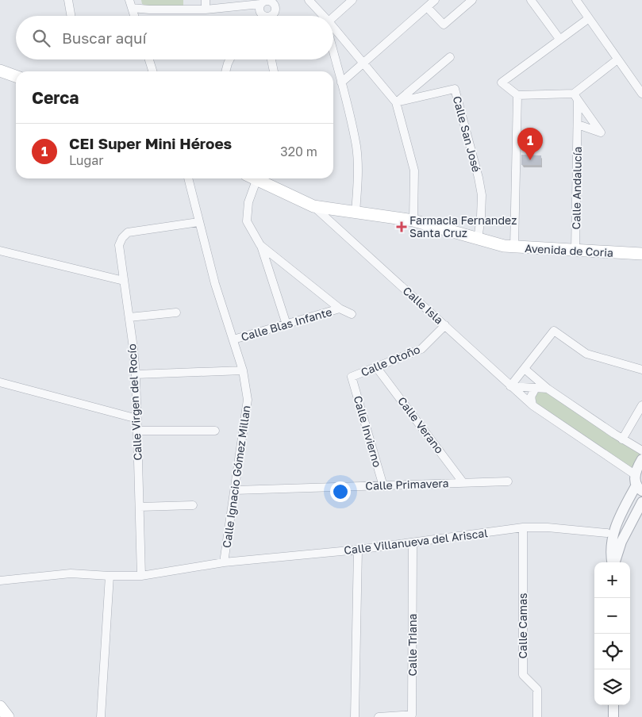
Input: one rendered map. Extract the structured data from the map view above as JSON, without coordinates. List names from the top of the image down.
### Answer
{
  "streets": {
    "main road": ["Avenida de Coria"],
    "street": [
      "Calle San José",
      "Calle Andalucía",
      "Calle Isla",
      "Calle Blas Infante",
      "Calle Otoño",
      "Calle Virgen del Rocío",
      "Calle Verano",
      "Calle Invierno",
      "Calle Ignacio Gómez Millan",
      "Calle Primavera",
      "Calle Villanueva del Ariscal",
      "Calle Camas",
      "Calle Triana"
    ]
  },
  "crossings": [
    ["Calle San José", "Avenida de Coria"],
    ["Calle Andalucía", "Avenida de Coria"],
    ["Avenida de Coria", "Calle Isla"],
    ["Calle Isla", "Calle Otoño"],
    ["Calle Blas Infante", "Calle Ignacio Gómez Millan"],
    ["Calle Otoño", "Calle Verano"],
    ["Calle Otoño", "Calle Invierno"],
    ["Calle Virgen del Rocío", "Calle Ignacio Gómez Millan"],
    ["Calle Verano", "Calle Primavera"],
    ["Calle Invierno", "Calle Primavera"],
    ["Calle Ignacio Gómez Millan", "Calle Primavera"],
    ["Calle Ignacio Gómez Millan", "Calle Villanueva del Ariscal"],
    ["Calle Villanueva del Ariscal", "Calle Camas"],
    ["Calle Villanueva del Ariscal", "Calle Triana"]
  ],
  "places": {
    "health": ["Farmacia Fernandez Santa Cruz"]
  },
  "page": {
    "search": "Buscar aquí",
    "heading": "Cerca",
    "list": [
      {
        "mark": "1",
        "name": "CEI Super Mini Héroes",
        "note": "Lugar",
        "value": "320 m"
      }
    ],
    "pins": "1",
    "map_buttons": ["+", "−"]
  }
}
